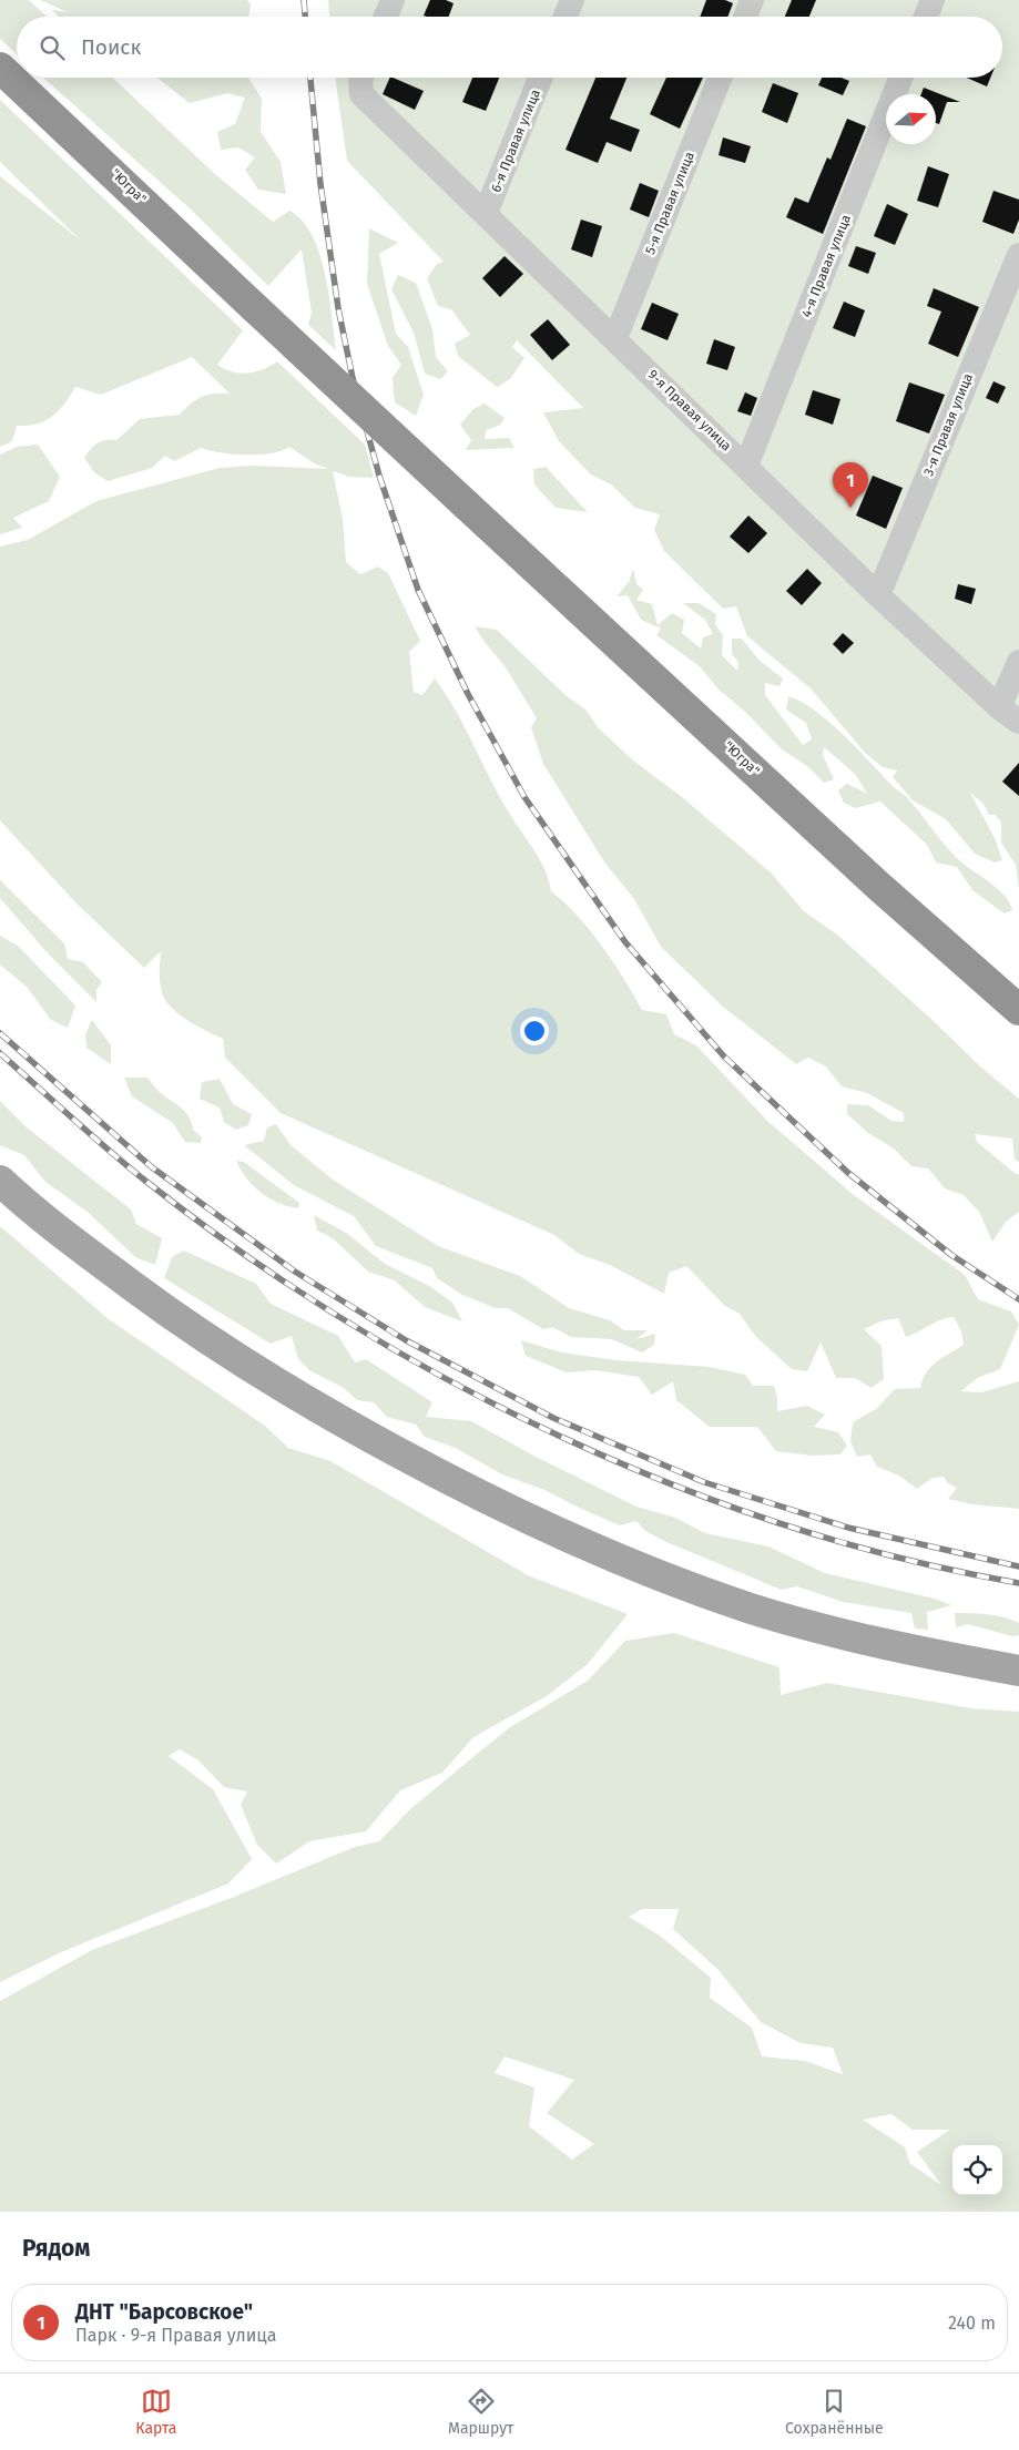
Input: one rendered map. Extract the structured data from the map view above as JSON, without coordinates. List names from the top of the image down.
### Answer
{
  "streets": {
    "highway": ["\"Югра\""],
    "street": [
      "6-я Правая улица",
      "5-я Правая улица",
      "4-я Правая улица",
      "9-я Правая улица",
      "3-я Правая улица"
    ]
  },
  "crossings": [
    ["6-я Правая улица", "9-я Правая улица"],
    ["5-я Правая улица", "9-я Правая улица"],
    ["4-я Правая улица", "9-я Правая улица"],
    ["9-я Правая улица", "3-я Правая улица"]
  ],
  "north": "right",
  "page": {
    "search": "Поиск",
    "pins": "1",
    "heading": "Рядом",
    "list": [
      {
        "mark": "1",
        "name": "ДНТ \"Барсовское\"",
        "note": "Парк · 9-я Правая улица",
        "value": "240 m"
      }
    ],
    "nav": ["Карта", "Маршрут", "Сохранённые"]
  }
}
